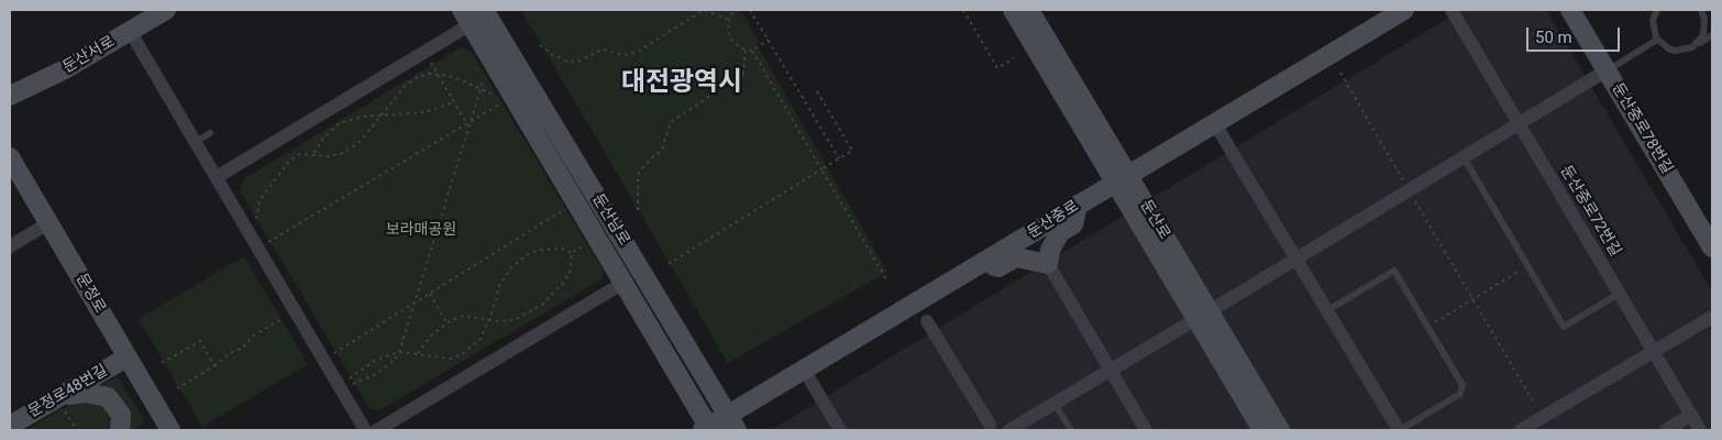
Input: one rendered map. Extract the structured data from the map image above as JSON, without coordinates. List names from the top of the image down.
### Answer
{
  "streets": {
    "main road": [
      "둔산서로",
      "둔산중로78번길",
      "둔산남로",
      "둔산중로",
      "둔산로",
      "문정로",
      "문정로48번길"
    ],
    "street": ["둔산중로72번길"]
  },
  "crossings": [
    ["둔산남로", "둔산중로"],
    ["둔산중로", "둔산로"],
    ["문정로", "문정로48번길"]
  ],
  "districts": ["대전광역시"],
  "parks": ["보라매공원"],
  "scale_bar": "50 m"
}
